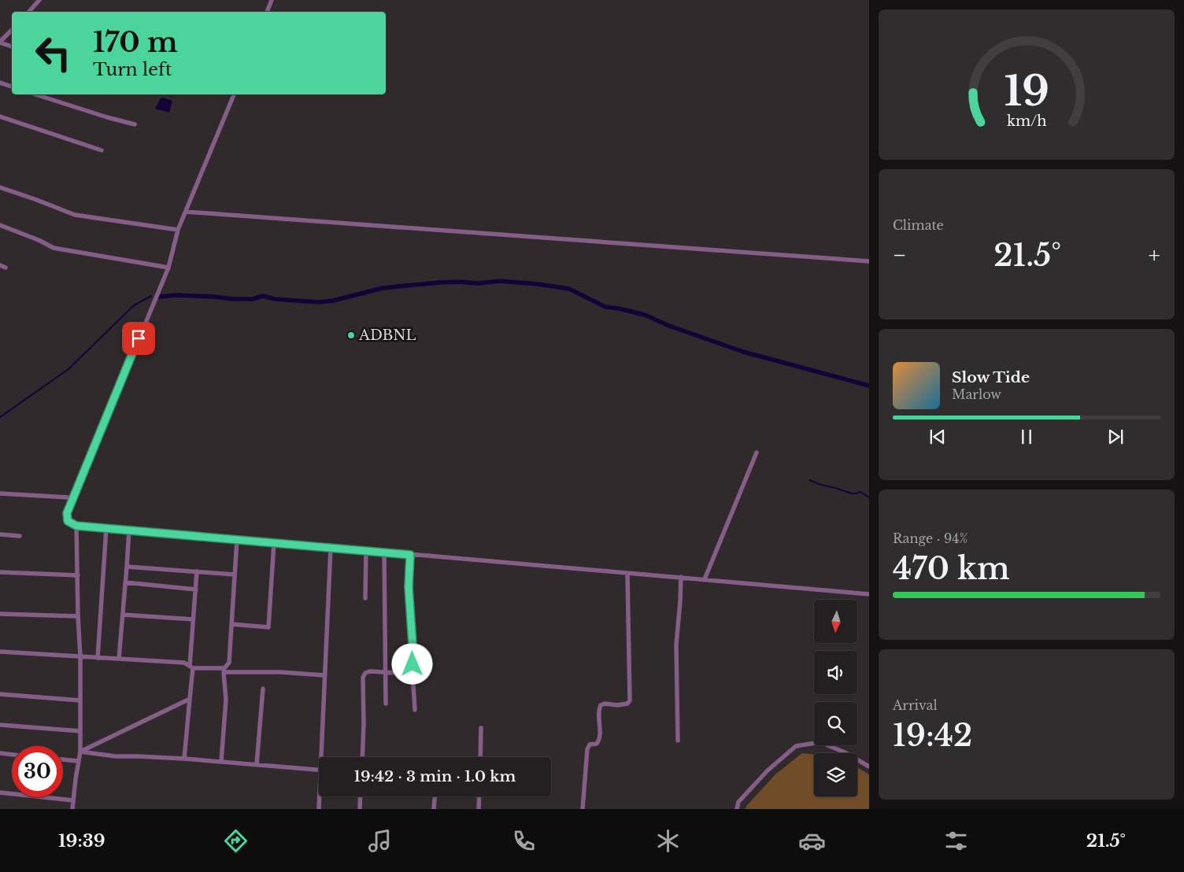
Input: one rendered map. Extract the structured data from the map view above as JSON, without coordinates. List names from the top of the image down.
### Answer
{
  "places": ["ADBNL"],
  "north": "bottom",
  "page": {
    "turn": ["170 m", "Turn left"],
    "tile": [
      "Climate",
      ["Range · 94%", "470 km"],
      ["Arrival", "19:42"]
    ],
    "heat": ["−", "21.5°", "+"],
    "song": ["Slow Tide", "Marlow"],
    "limit": "30",
    "trip": "19:42 · 3 min · 1.0 km",
    "tabs": ["19:39", "21.5°"],
    "gauge": ["19", "km/h"]
  }
}
